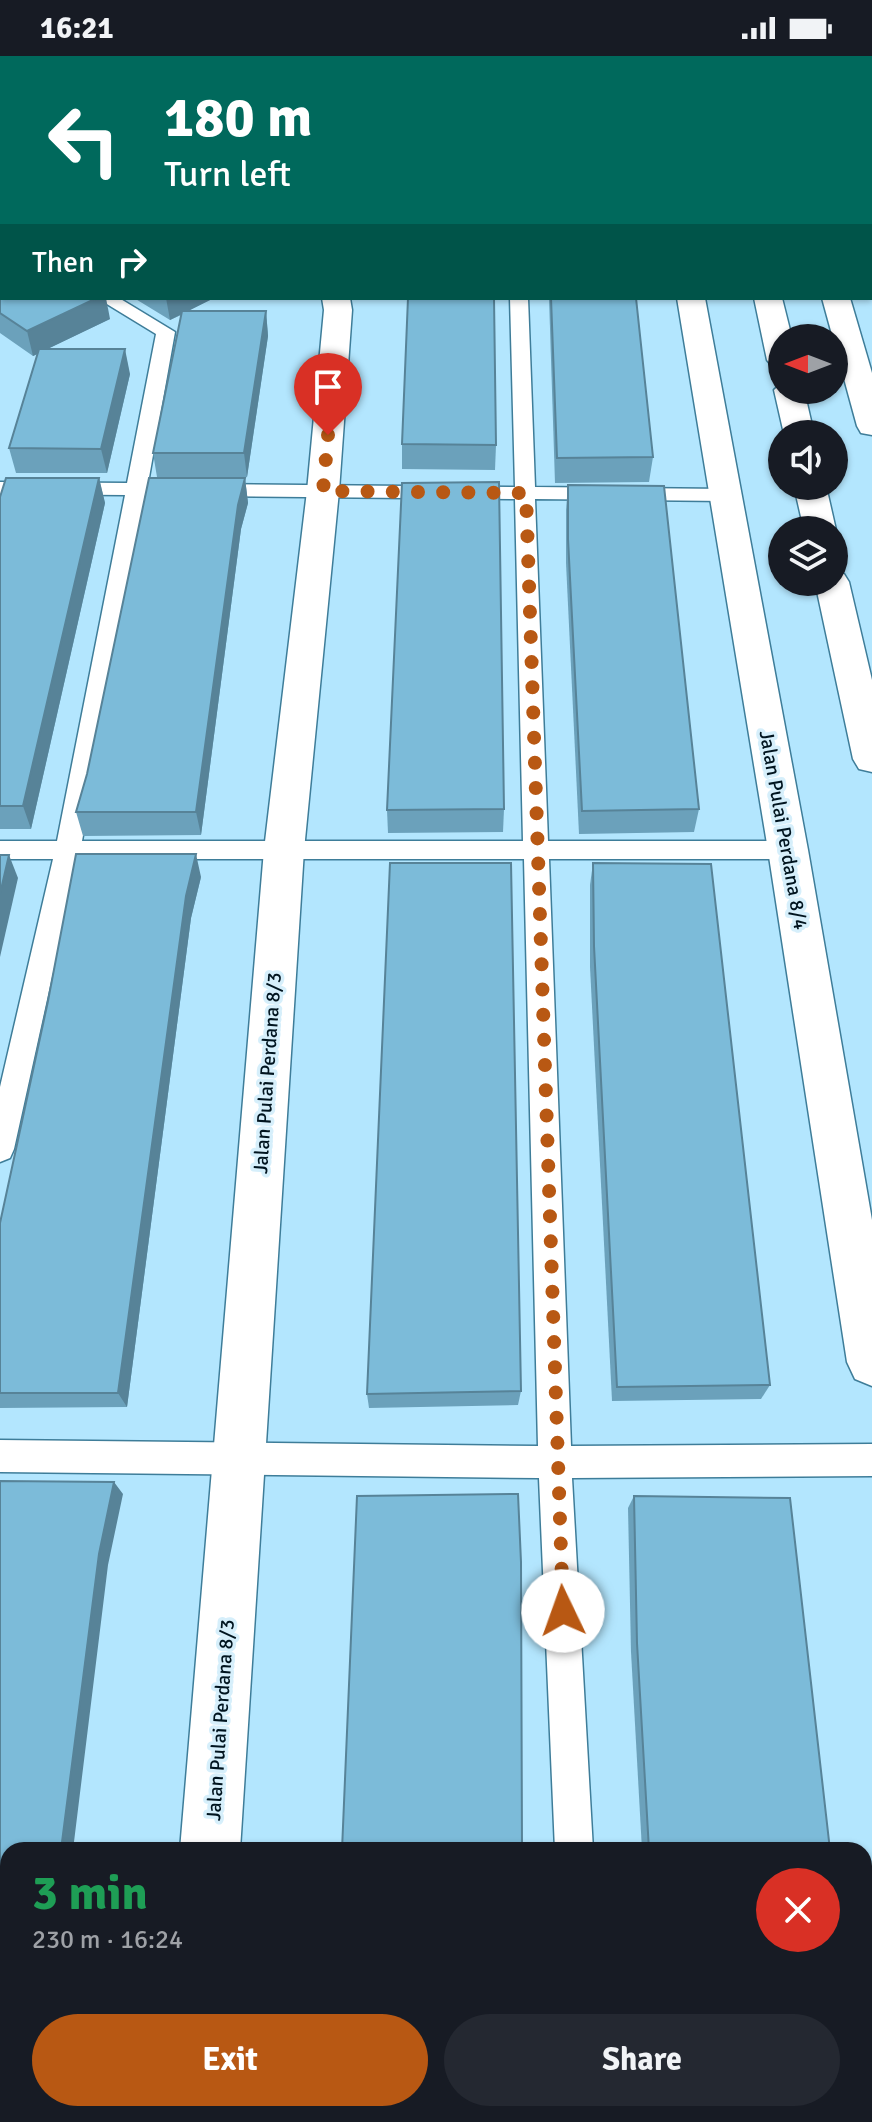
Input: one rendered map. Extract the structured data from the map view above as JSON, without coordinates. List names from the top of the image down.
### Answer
{
  "streets": {
    "street": ["Jalan Pulai Perdana 8/4", "Jalan Pulai Perdana 8/3"]
  },
  "north": "left",
  "page": {
    "status": "16:21",
    "turn": ["180 m", "Turn left"],
    "then": "Then",
    "heading": ["3 min", "230 m · 16:24"],
    "buttons": ["Exit", "Share"]
  }
}
